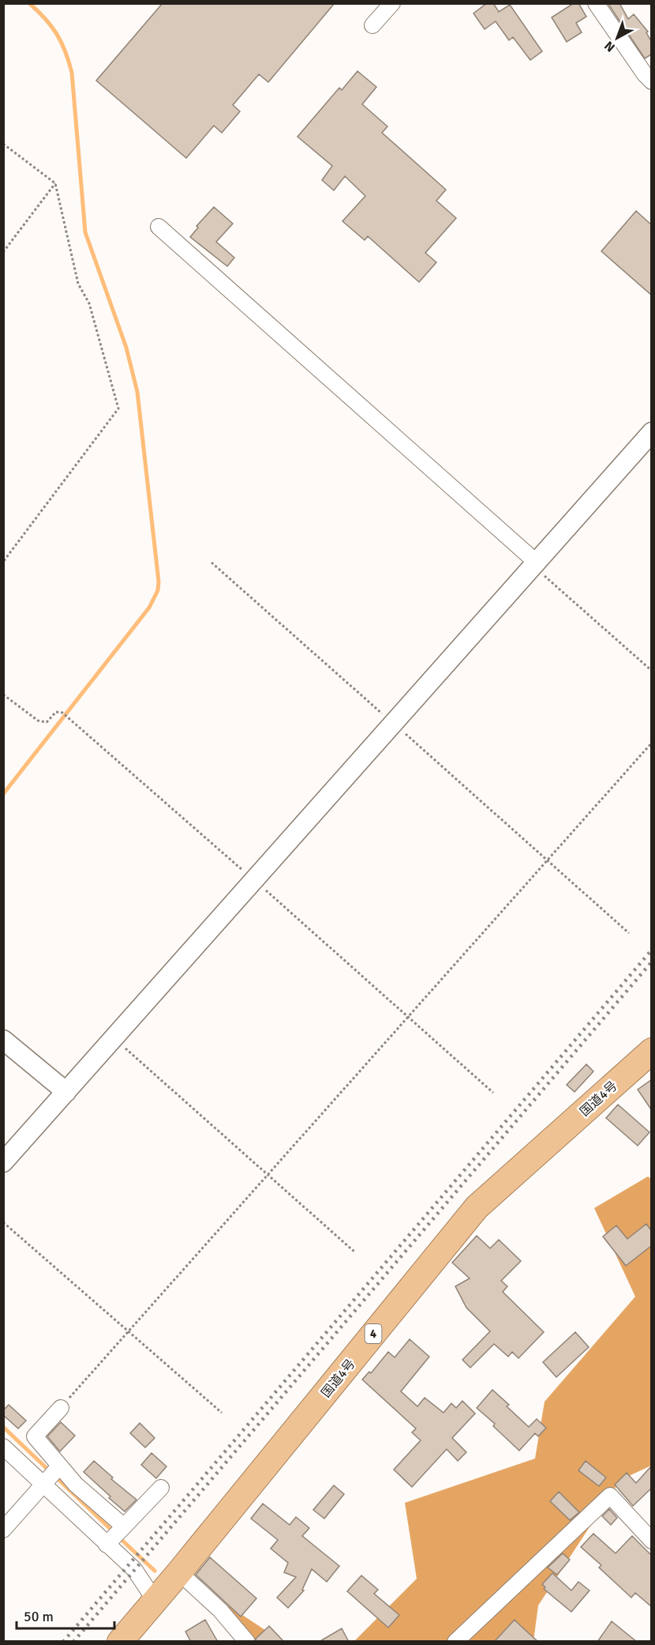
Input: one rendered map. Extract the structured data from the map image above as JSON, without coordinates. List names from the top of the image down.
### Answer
{
  "streets": {
    "highway": ["国道4号", "4"]
  },
  "scale_bar": "50 m",
  "north": "bottom left"
}
